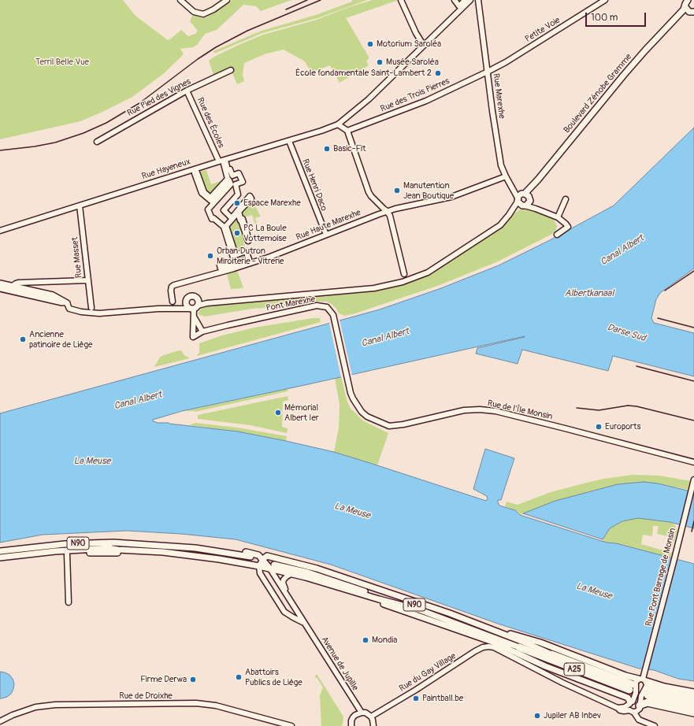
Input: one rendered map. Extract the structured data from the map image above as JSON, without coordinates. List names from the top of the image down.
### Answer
{
  "streets": {
    "highway": ["A25"],
    "main road": ["Boulevard Zénobe Gramme", "N90"],
    "street": [
      "Petite Voie",
      "Rue des Trois Pierres",
      "Rue Marexhe",
      "Rue Pied des Vignes",
      "Rue des Écoles",
      "Rue Hayeneux",
      "Rue Henri Daco",
      "Rue Haute Marexhe",
      "Rue Masset",
      "Pont Marexhe",
      "Rue de l'Île Monsin",
      "Rue Pont Barrage de Monsin",
      "Avenue de Jupille",
      "Rue du Gay Village",
      "Rue de Droixhe"
    ]
  },
  "crossings": [
    ["Petite Voie", "Rue des Trois Pierres"],
    ["Petite Voie", "Rue Marexhe"],
    ["Boulevard Zénobe Gramme", "Rue Marexhe"],
    ["Rue des Trois Pierres", "Rue Marexhe"],
    ["Rue Marexhe", "Rue Haute Marexhe"],
    ["Rue Pied des Vignes", "Rue des Écoles"],
    ["Rue des Écoles", "Rue Hayeneux"],
    ["Rue Hayeneux", "Rue Henri Daco"],
    ["Rue Hayeneux", "Rue Masset"],
    ["Rue Henri Daco", "Rue Haute Marexhe"],
    ["Pont Marexhe", "Rue de l'Île Monsin"],
    ["N90", "Rue Pont Barrage de Monsin"],
    ["N90", "Avenue de Jupille"],
    ["N90", "A25"]
  ],
  "water": [
    "Canal Albert",
    "Albertkanaal",
    "Darse Sud",
    "La Meuse"
  ],
  "parks": ["Terril Belle Vue"],
  "places": [
    "Motorium Saroléa",
    "Musée Saroléa",
    "École fondamentale Saint-Lambert 2",
    "Basic-Fit",
    "Manutention Jean Boutique",
    "Espace Marexhe",
    "PC La Boule Vottemoise",
    "Orban Dutron Miroiterie - Vitrerie",
    "Ancienne patinoire de Liège",
    "Mémorial Albert Ier",
    "Euroports",
    "Mondia",
    "Abattoirs Publics de Liège",
    "Firme Derwa",
    "Paintball.be",
    "Jupiler AB Inbev"
  ],
  "scale_bar": "100 m"
}
